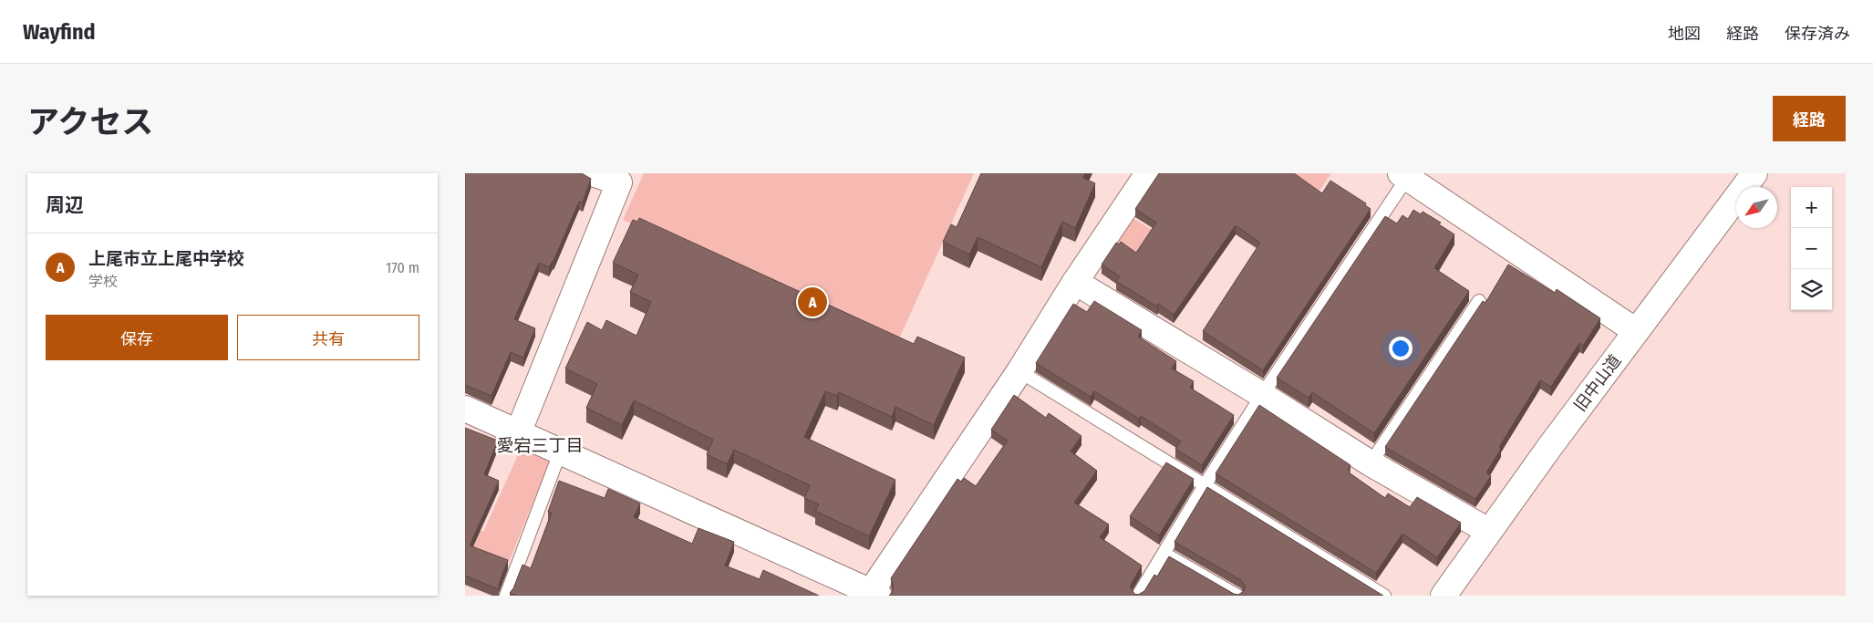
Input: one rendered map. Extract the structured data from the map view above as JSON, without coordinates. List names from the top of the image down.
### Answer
{
  "streets": {
    "street": ["旧中山道"]
  },
  "districts": ["愛宕三丁目"],
  "north": "bottom left",
  "page": {
    "header": "Wayfind",
    "nav": ["地図", "経路", "保存済み"],
    "title": "アクセス",
    "buttons": [
      "経路",
      ["保存", "共有"]
    ],
    "heading": "周辺",
    "map_buttons": ["+", "−"],
    "list": [
      {
        "mark": "A",
        "name": "上尾市立上尾中学校",
        "note": "学校",
        "value": "170 m"
      }
    ],
    "pins": "A"
  }
}
